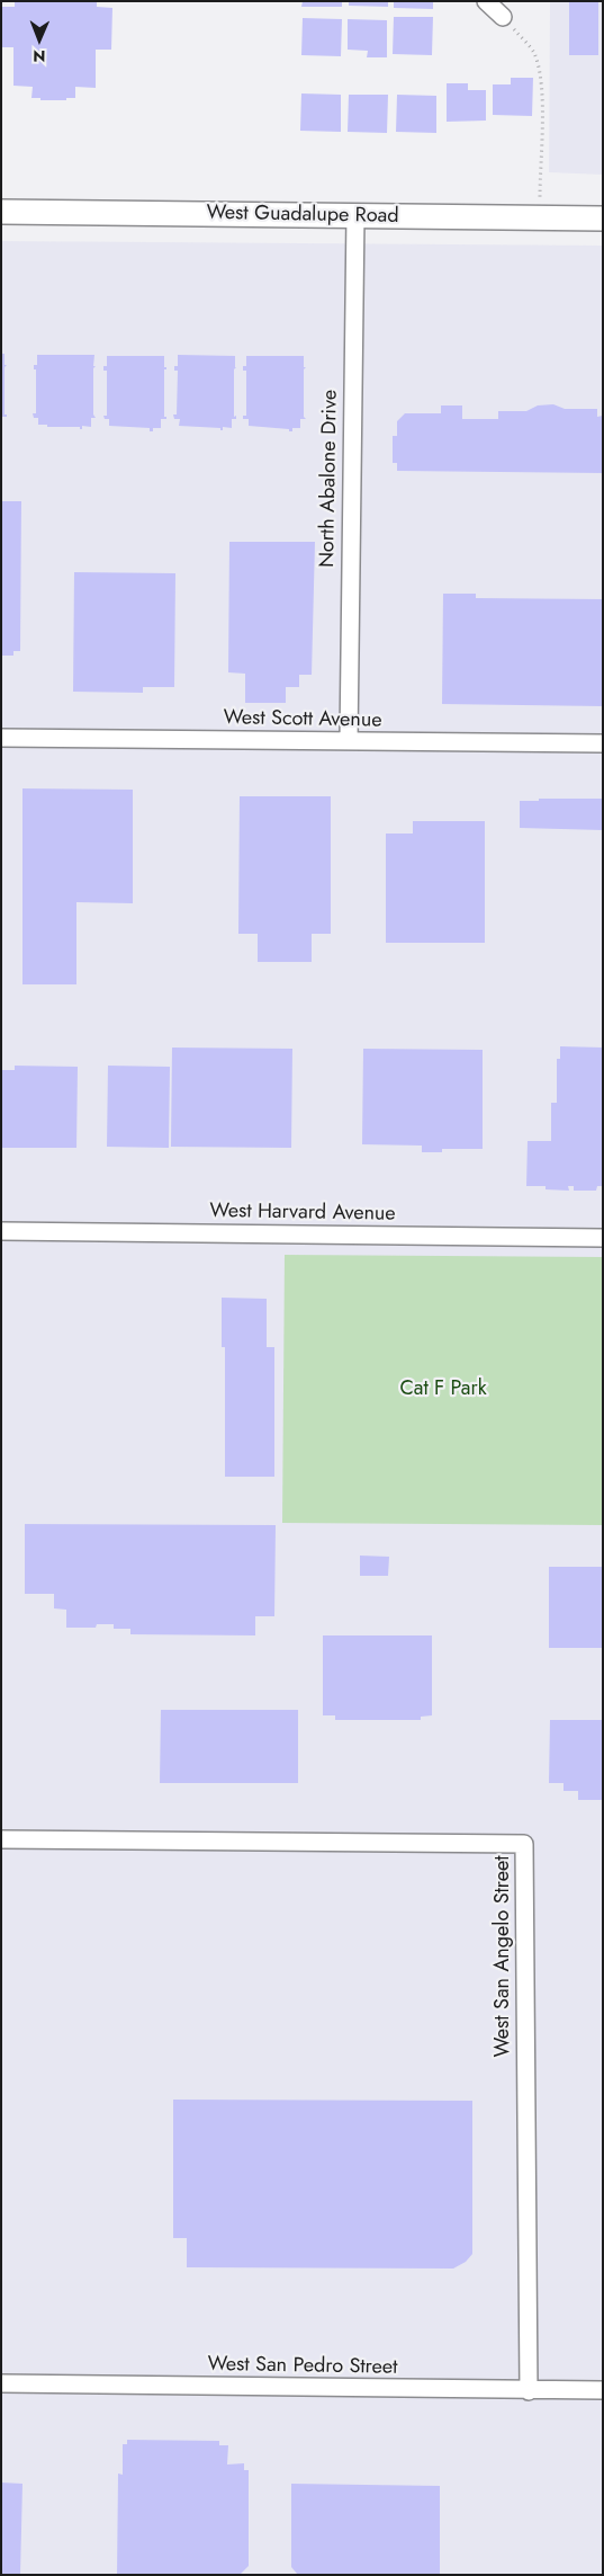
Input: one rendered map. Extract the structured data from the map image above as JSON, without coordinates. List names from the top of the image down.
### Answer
{
  "streets": {
    "main road": ["West Guadalupe Road"],
    "street": [
      "North Abalone Drive",
      "West Scott Avenue",
      "West Harvard Avenue",
      "West San Angelo Street",
      "West San Pedro Street"
    ]
  },
  "crossings": [
    ["West Guadalupe Road", "North Abalone Drive"],
    ["North Abalone Drive", "West Scott Avenue"],
    ["West San Angelo Street", "West San Pedro Street"]
  ],
  "parks": ["Cat F Park"],
  "north": "bottom"
}
